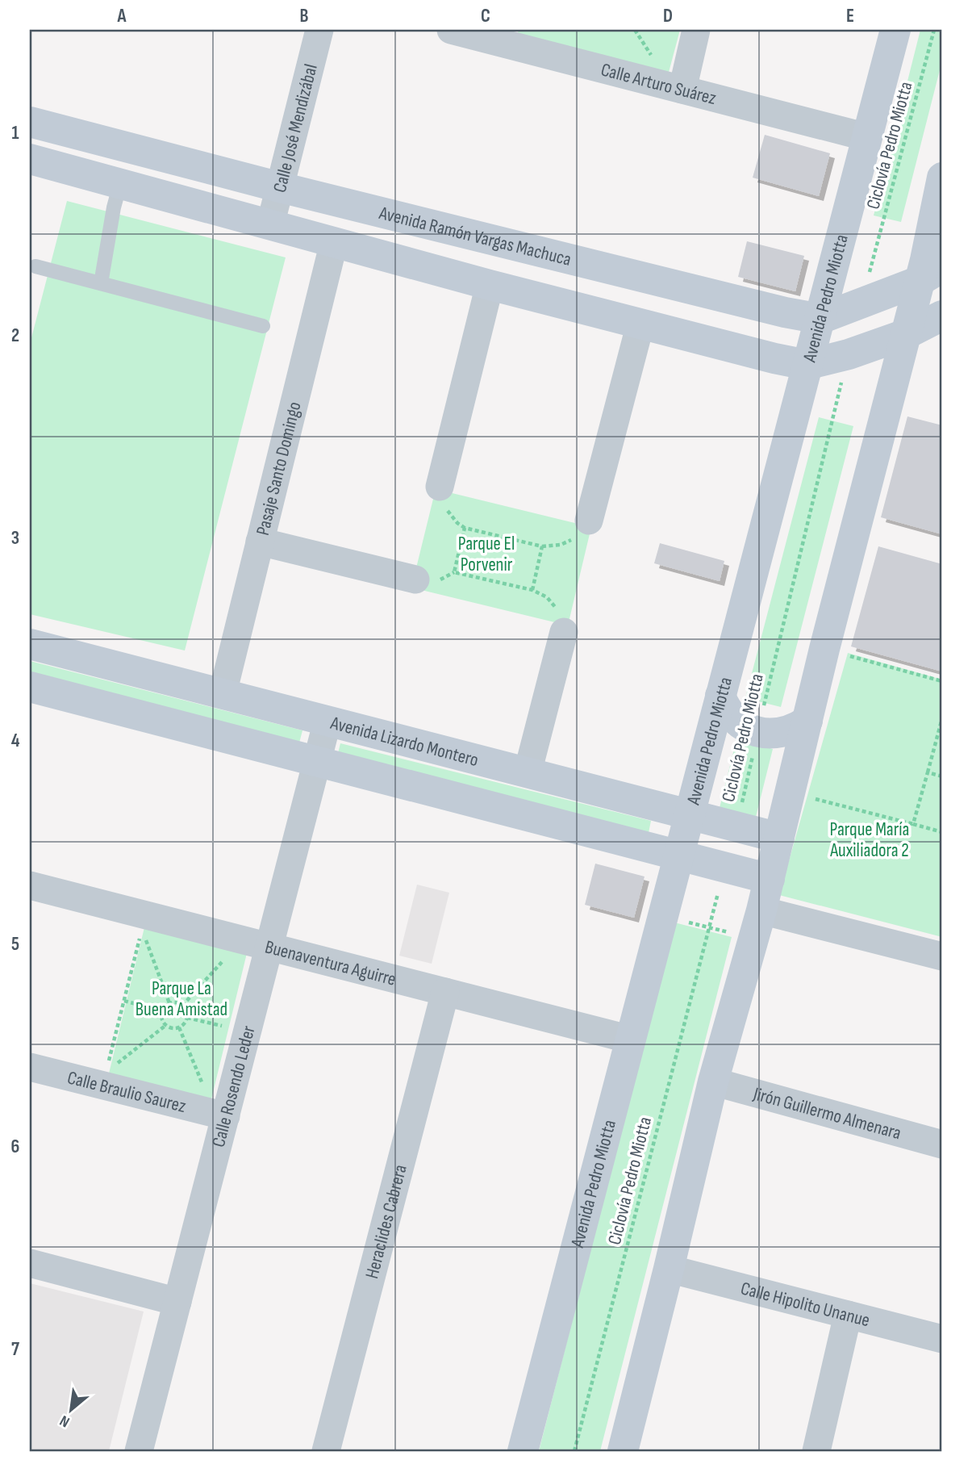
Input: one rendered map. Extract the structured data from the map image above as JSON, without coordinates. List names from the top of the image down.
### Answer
{
  "streets": {
    "main road": ["Avenida Ramón Vargas Machuca", "Avenida Pedro Miotta", "Avenida Lizardo Montero"],
    "street": [
      "Calle Arturo Suárez",
      "Calle José Mendizábal",
      "Pasaje Santo Domingo",
      "Buenaventura Aguirre",
      "Calle Rosendo Leder",
      "Calle Braulio Saurez",
      "Jirón Guillermo Almenara",
      "Heraclides Cabrera",
      "Calle Hipolito Unanue"
    ],
    "path": ["Ciclovía Pedro Miotta"]
  },
  "crossings": [
    ["Calle Arturo Suárez", "Avenida Pedro Miotta"],
    ["Calle José Mendizábal", "Avenida Ramón Vargas Machuca"],
    ["Ciclovía Pedro Miotta", "Avenida Lizardo Montero"],
    ["Avenida Ramón Vargas Machuca", "Avenida Pedro Miotta"],
    ["Avenida Pedro Miotta", "Avenida Lizardo Montero"],
    ["Avenida Pedro Miotta", "Buenaventura Aguirre"],
    ["Pasaje Santo Domingo", "Avenida Lizardo Montero"],
    ["Avenida Lizardo Montero", "Calle Rosendo Leder"],
    ["Buenaventura Aguirre", "Calle Rosendo Leder"],
    ["Buenaventura Aguirre", "Heraclides Cabrera"],
    ["Calle Rosendo Leder", "Calle Braulio Saurez"]
  ],
  "parks": ["Parque El Porvenir", "Parque María Auxiliadora 2", "Parque La Buena Amistad"],
  "north": "bottom left",
  "grid": {
    "columns": [
      "A",
      "B",
      "C",
      "D",
      "E"
    ],
    "rows": [
      "1",
      "2",
      "3",
      "4",
      "5",
      "6",
      "7"
    ]
  }
}
